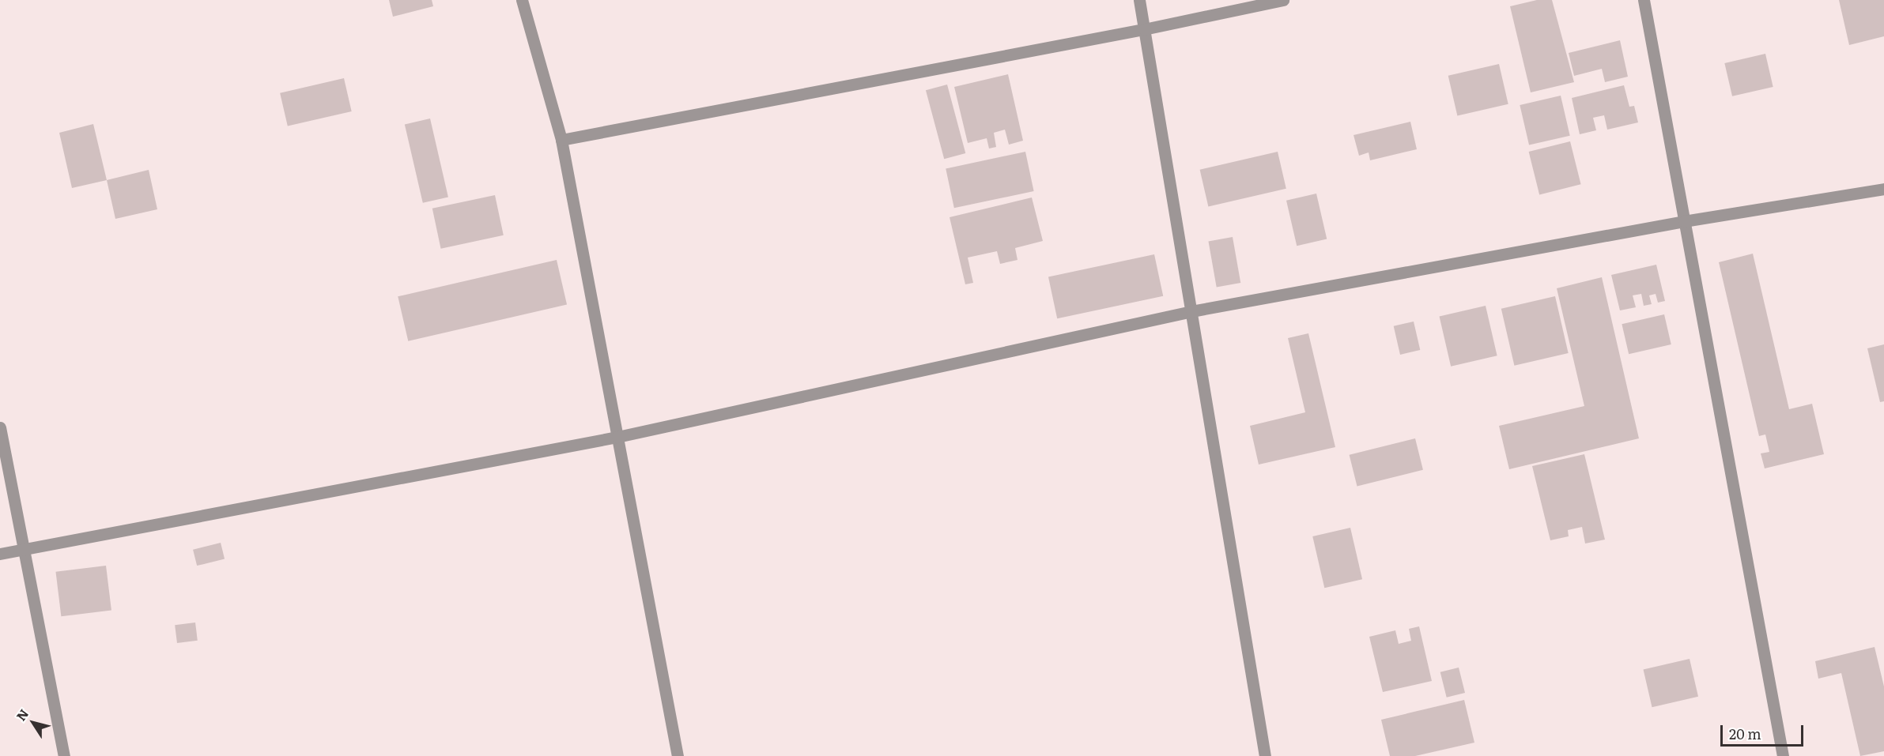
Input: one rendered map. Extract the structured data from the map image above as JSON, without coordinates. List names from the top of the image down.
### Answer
{
  "scale_bar": "20 m",
  "north": "top left"
}
